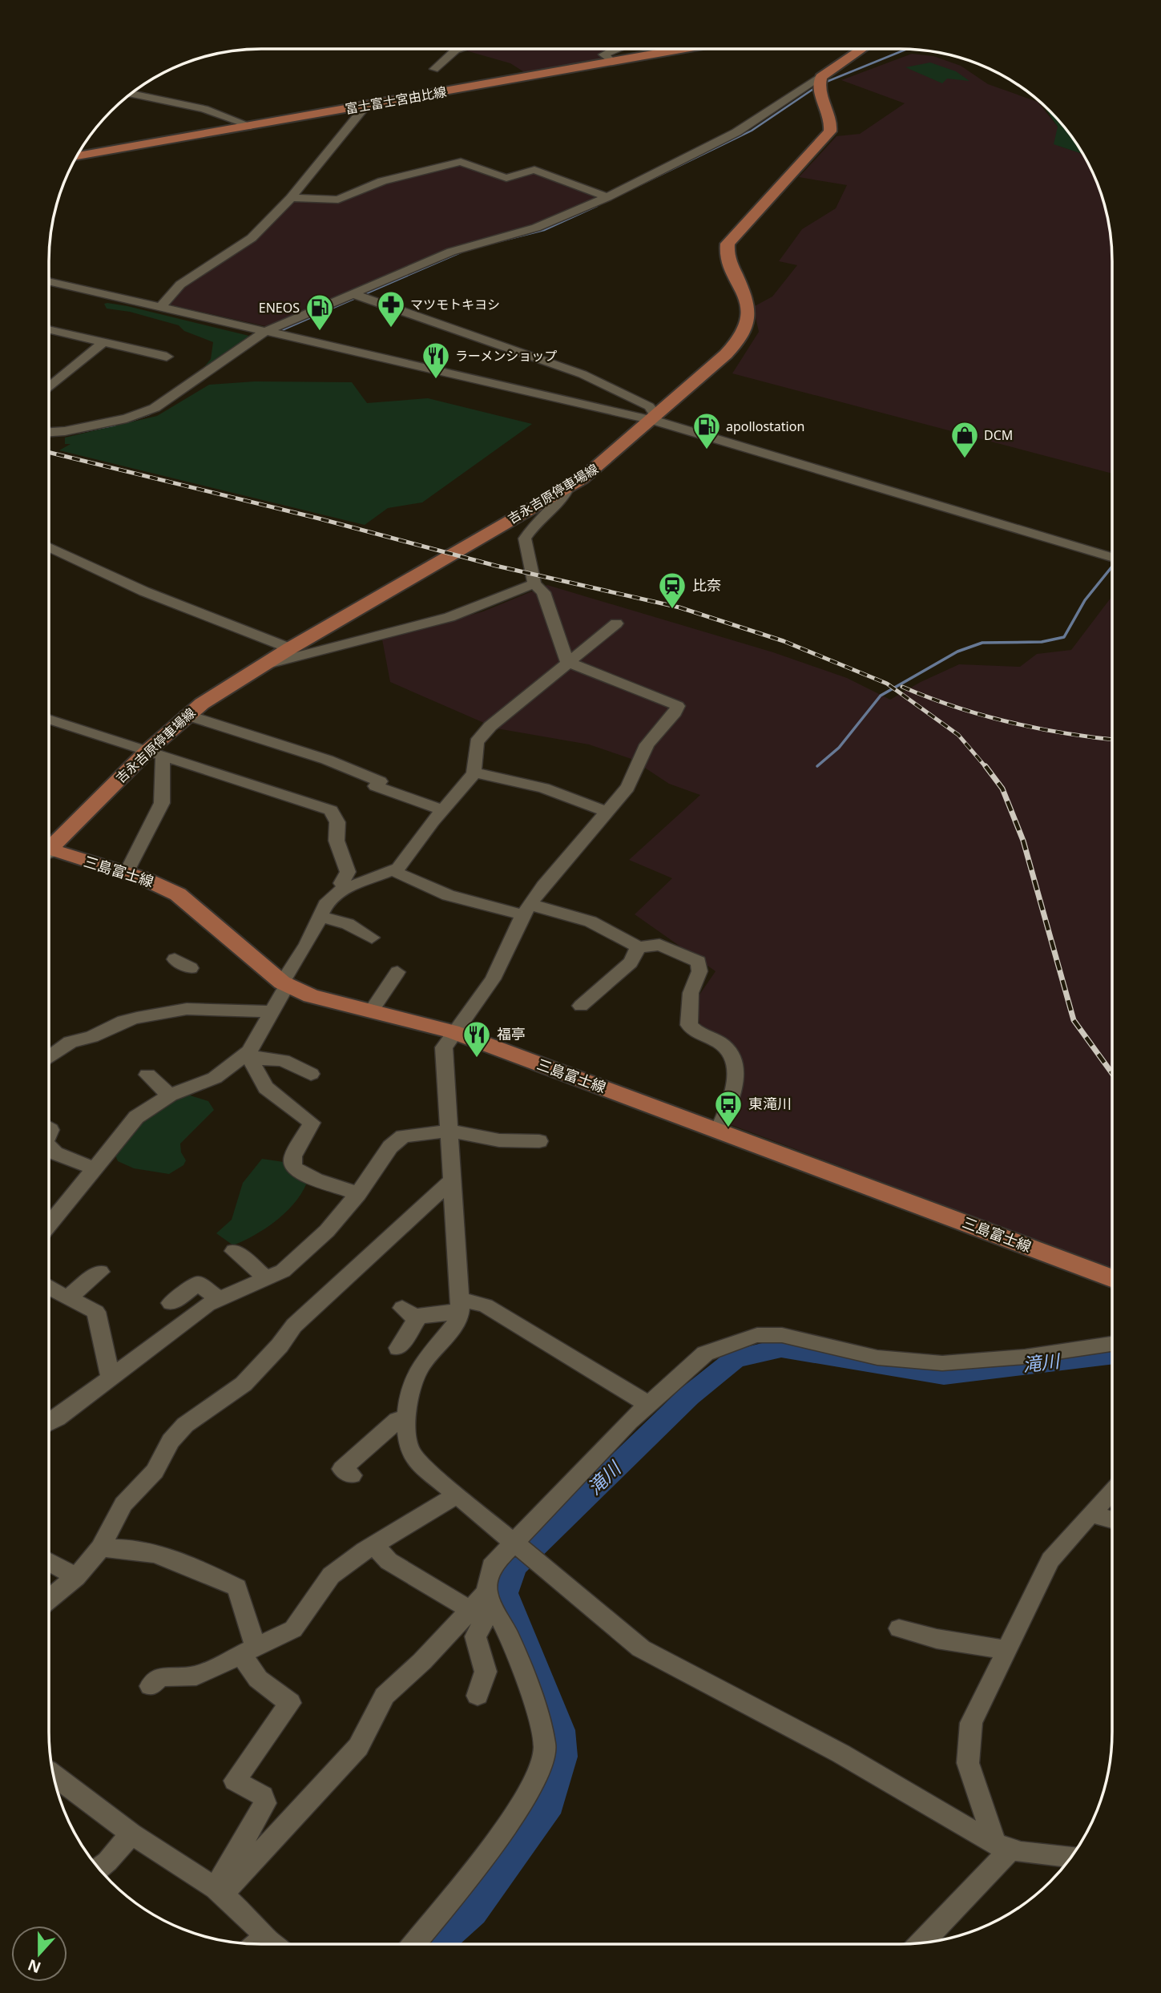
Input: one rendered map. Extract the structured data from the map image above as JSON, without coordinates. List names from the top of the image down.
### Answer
{
  "streets": {
    "main road": ["富士富士宮由比線", "吉永吉原停車場線", "三島富士線"]
  },
  "water": ["滝川"],
  "places": {
    "pharmacy": ["マツモトキヨシ"],
    "fuel station": ["ENEOS", "apollostation"],
    "restaurant": ["ラーメンショップ", "福亭"],
    "shop": ["DCM"],
    "station": ["比奈"],
    "bus stop": ["東滝川"]
  },
  "north": "bottom"
}
